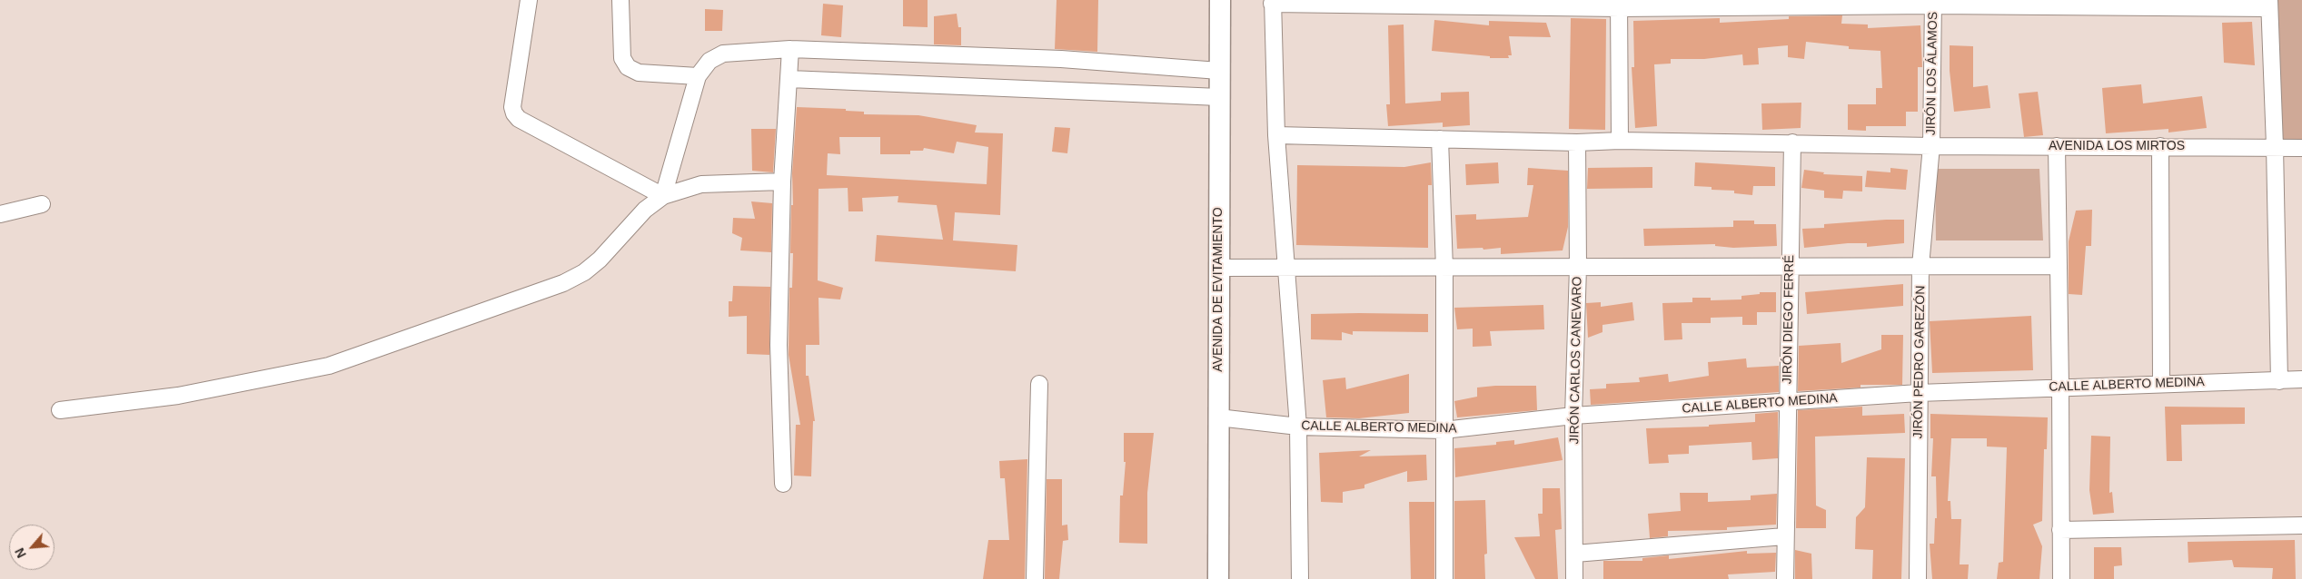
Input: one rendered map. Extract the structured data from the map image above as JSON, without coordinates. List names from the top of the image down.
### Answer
{
  "streets": {
    "street": [
      "JIRÓN LOS ÁLAMOS",
      "AVENIDA LOS MIRTOS",
      "AVENIDA DE EVITAMIENTO",
      "JIRÓN DIEGO FERRÉ",
      "JIRÓN CARLOS CANEVARO",
      "JIRÓN PEDRO GAREZÓN",
      "CALLE ALBERTO MEDINA"
    ]
  },
  "crossings": [
    ["JIRÓN LOS ÁLAMOS", "AVENIDA LOS MIRTOS"],
    ["JIRÓN LOS ÁLAMOS", "JIRÓN PEDRO GAREZÓN"],
    ["AVENIDA LOS MIRTOS", "JIRÓN DIEGO FERRÉ"],
    ["AVENIDA LOS MIRTOS", "JIRÓN CARLOS CANEVARO"],
    ["AVENIDA LOS MIRTOS", "JIRÓN PEDRO GAREZÓN"],
    ["AVENIDA DE EVITAMIENTO", "CALLE ALBERTO MEDINA"],
    ["JIRÓN DIEGO FERRÉ", "CALLE ALBERTO MEDINA"],
    ["JIRÓN CARLOS CANEVARO", "CALLE ALBERTO MEDINA"],
    ["JIRÓN PEDRO GAREZÓN", "CALLE ALBERTO MEDINA"]
  ],
  "north": "bottom left"
}
